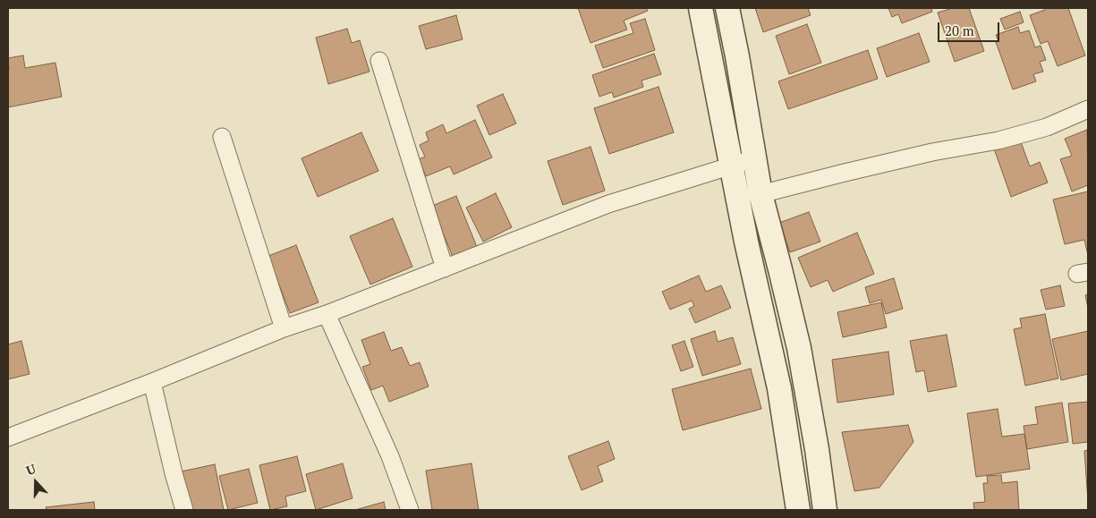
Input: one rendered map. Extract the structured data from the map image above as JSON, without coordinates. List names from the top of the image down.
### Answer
{
  "scale_bar": "20 m",
  "north": "top"
}
